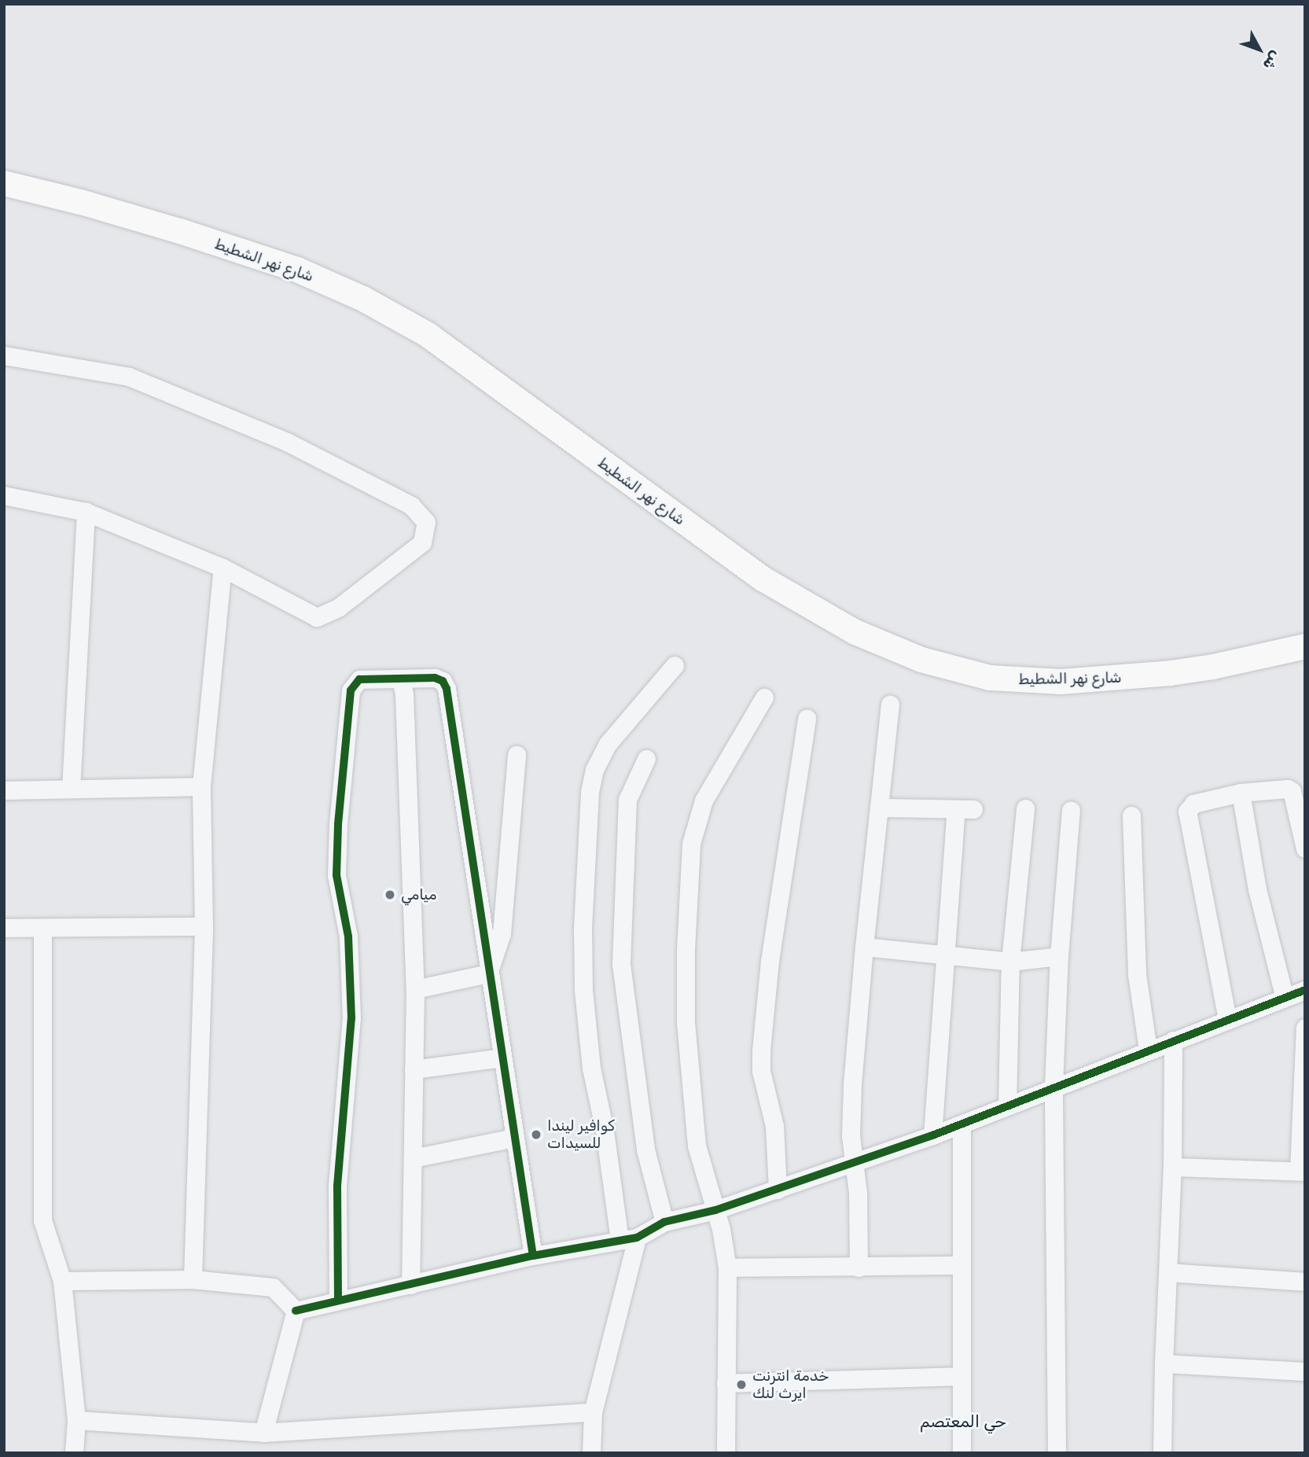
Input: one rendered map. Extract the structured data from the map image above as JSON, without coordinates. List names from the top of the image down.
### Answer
{
  "streets": {
    "main road": ["شارع نهر الشطيط"]
  },
  "districts": ["حي المعتصم"],
  "places": ["ميامي", "كوافير ليندا للسيدات", "خدمة انترنت ايرث لنك"],
  "north": "bottom right"
}
